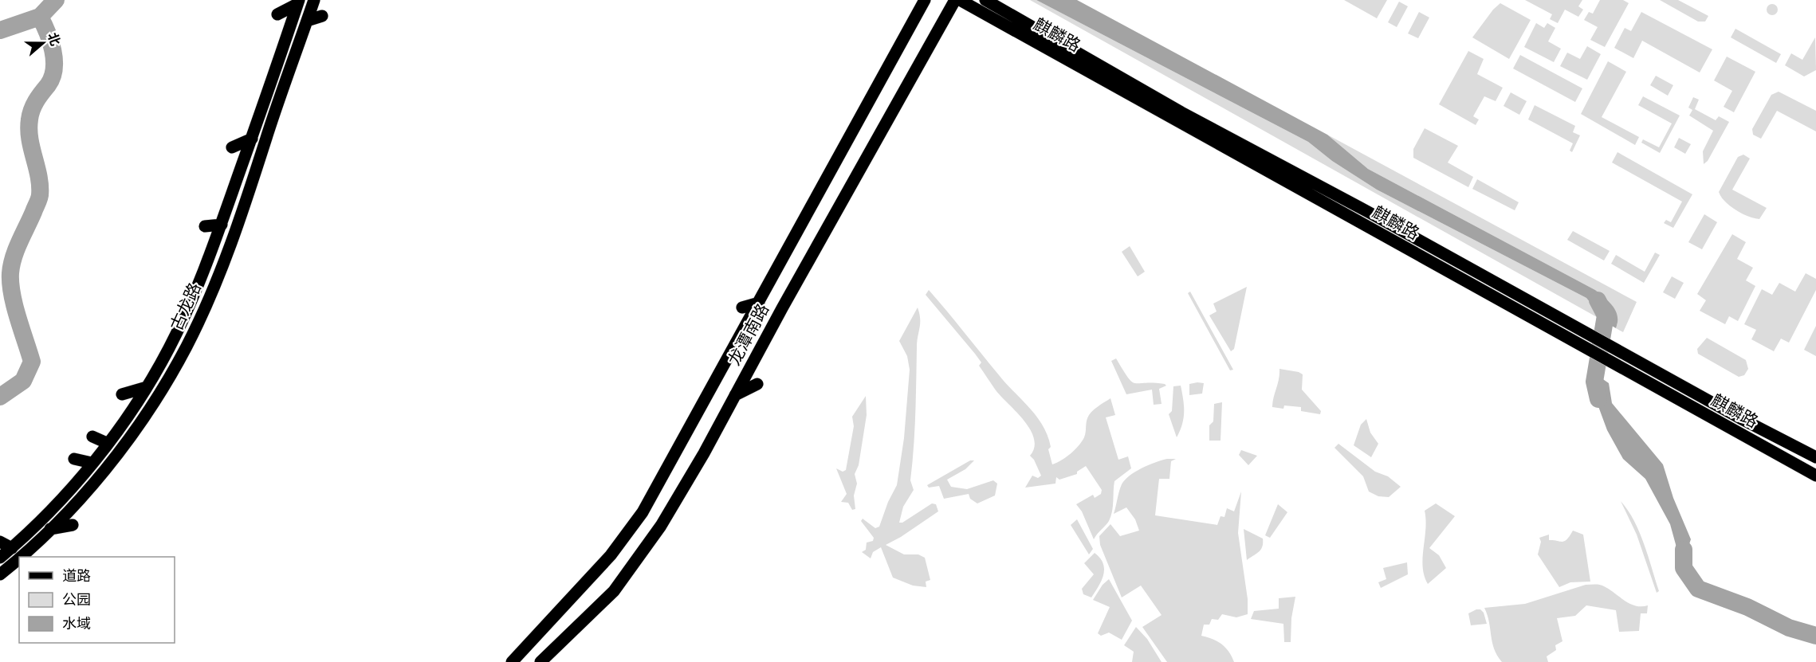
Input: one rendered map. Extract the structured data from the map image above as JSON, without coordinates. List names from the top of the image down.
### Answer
{
  "streets": {
    "main road": ["麒麟路", "古龙路", "龙潭南路"]
  },
  "legend": ["道路", "公园", "水域"],
  "north": "right"
}
